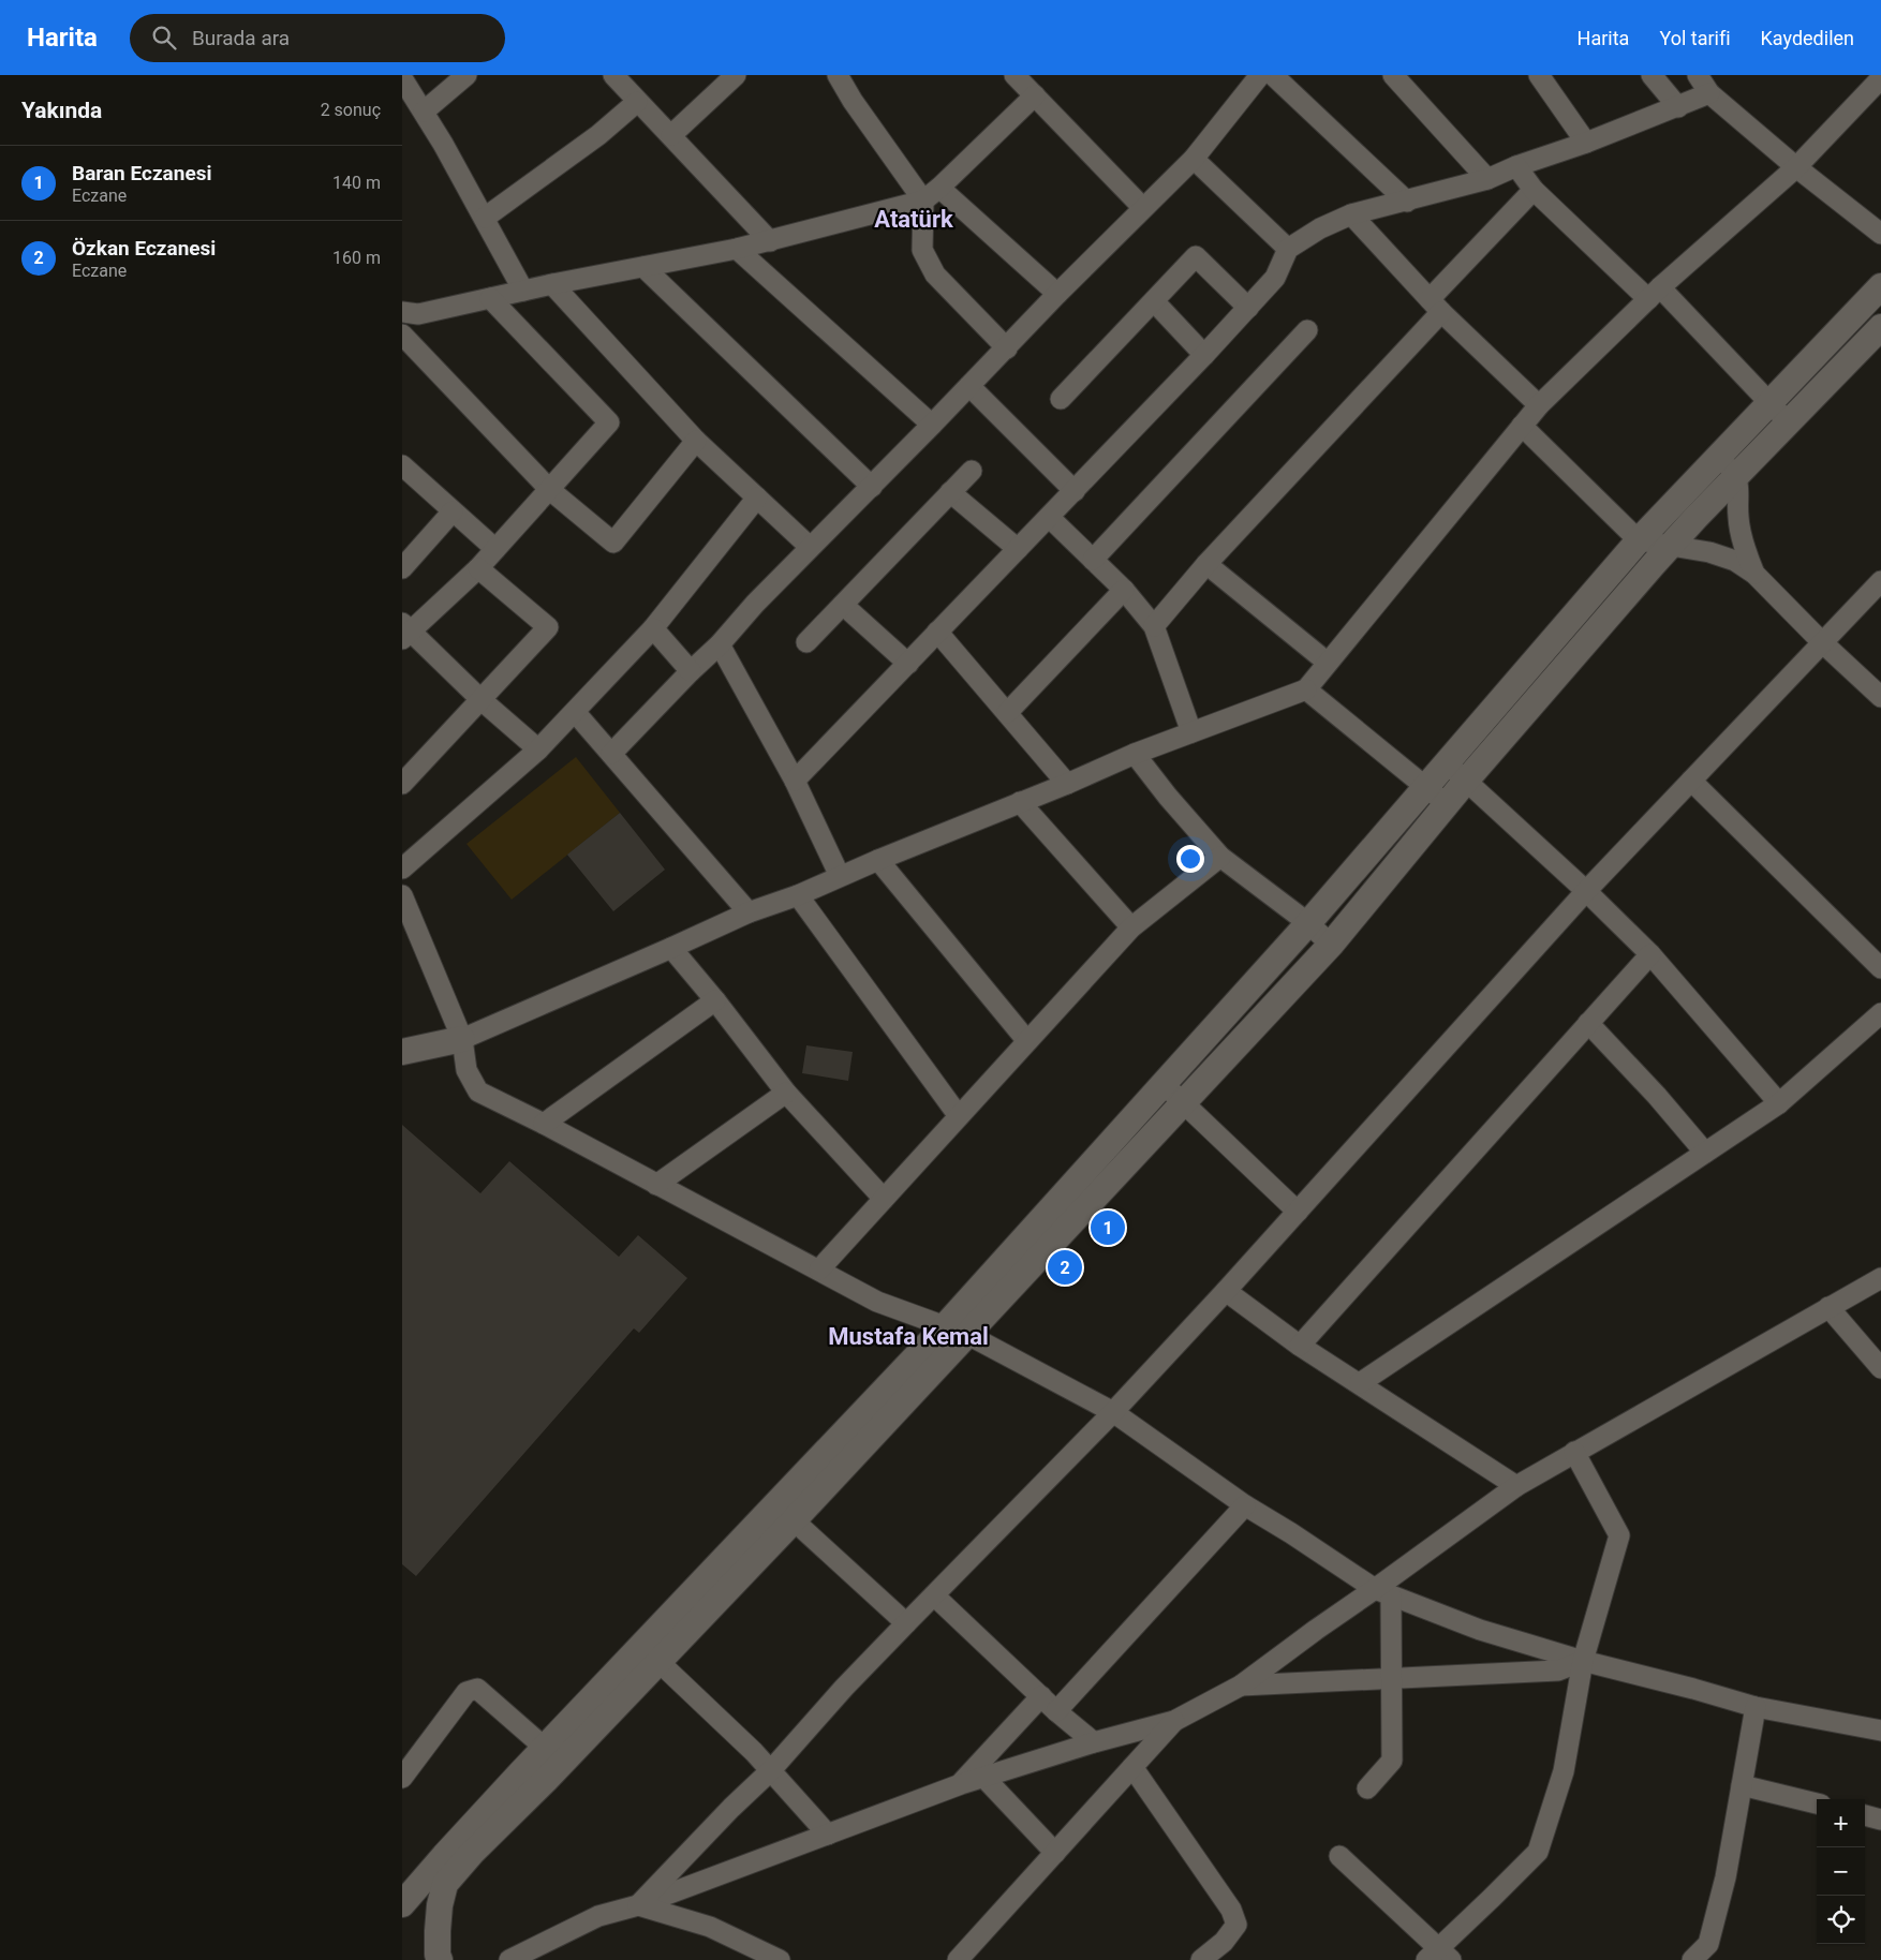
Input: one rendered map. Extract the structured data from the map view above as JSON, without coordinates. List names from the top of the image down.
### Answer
{
  "districts": ["Atatürk", "Mustafa Kemal"],
  "page": {
    "header": "Harita",
    "search": "Burada ara",
    "nav": ["Harita", "Yol tarifi", "Kaydedilen"],
    "heading": ["Yakında", "2 sonuç"],
    "list": [
      {
        "mark": "1",
        "name": "Baran Eczanesi",
        "note": "Eczane",
        "value": "140 m"
      },
      {
        "mark": "2",
        "name": "Özkan Eczanesi",
        "note": "Eczane",
        "value": "160 m"
      }
    ],
    "pins": ["1", "2"],
    "map_buttons": ["+", "−"]
  }
}
